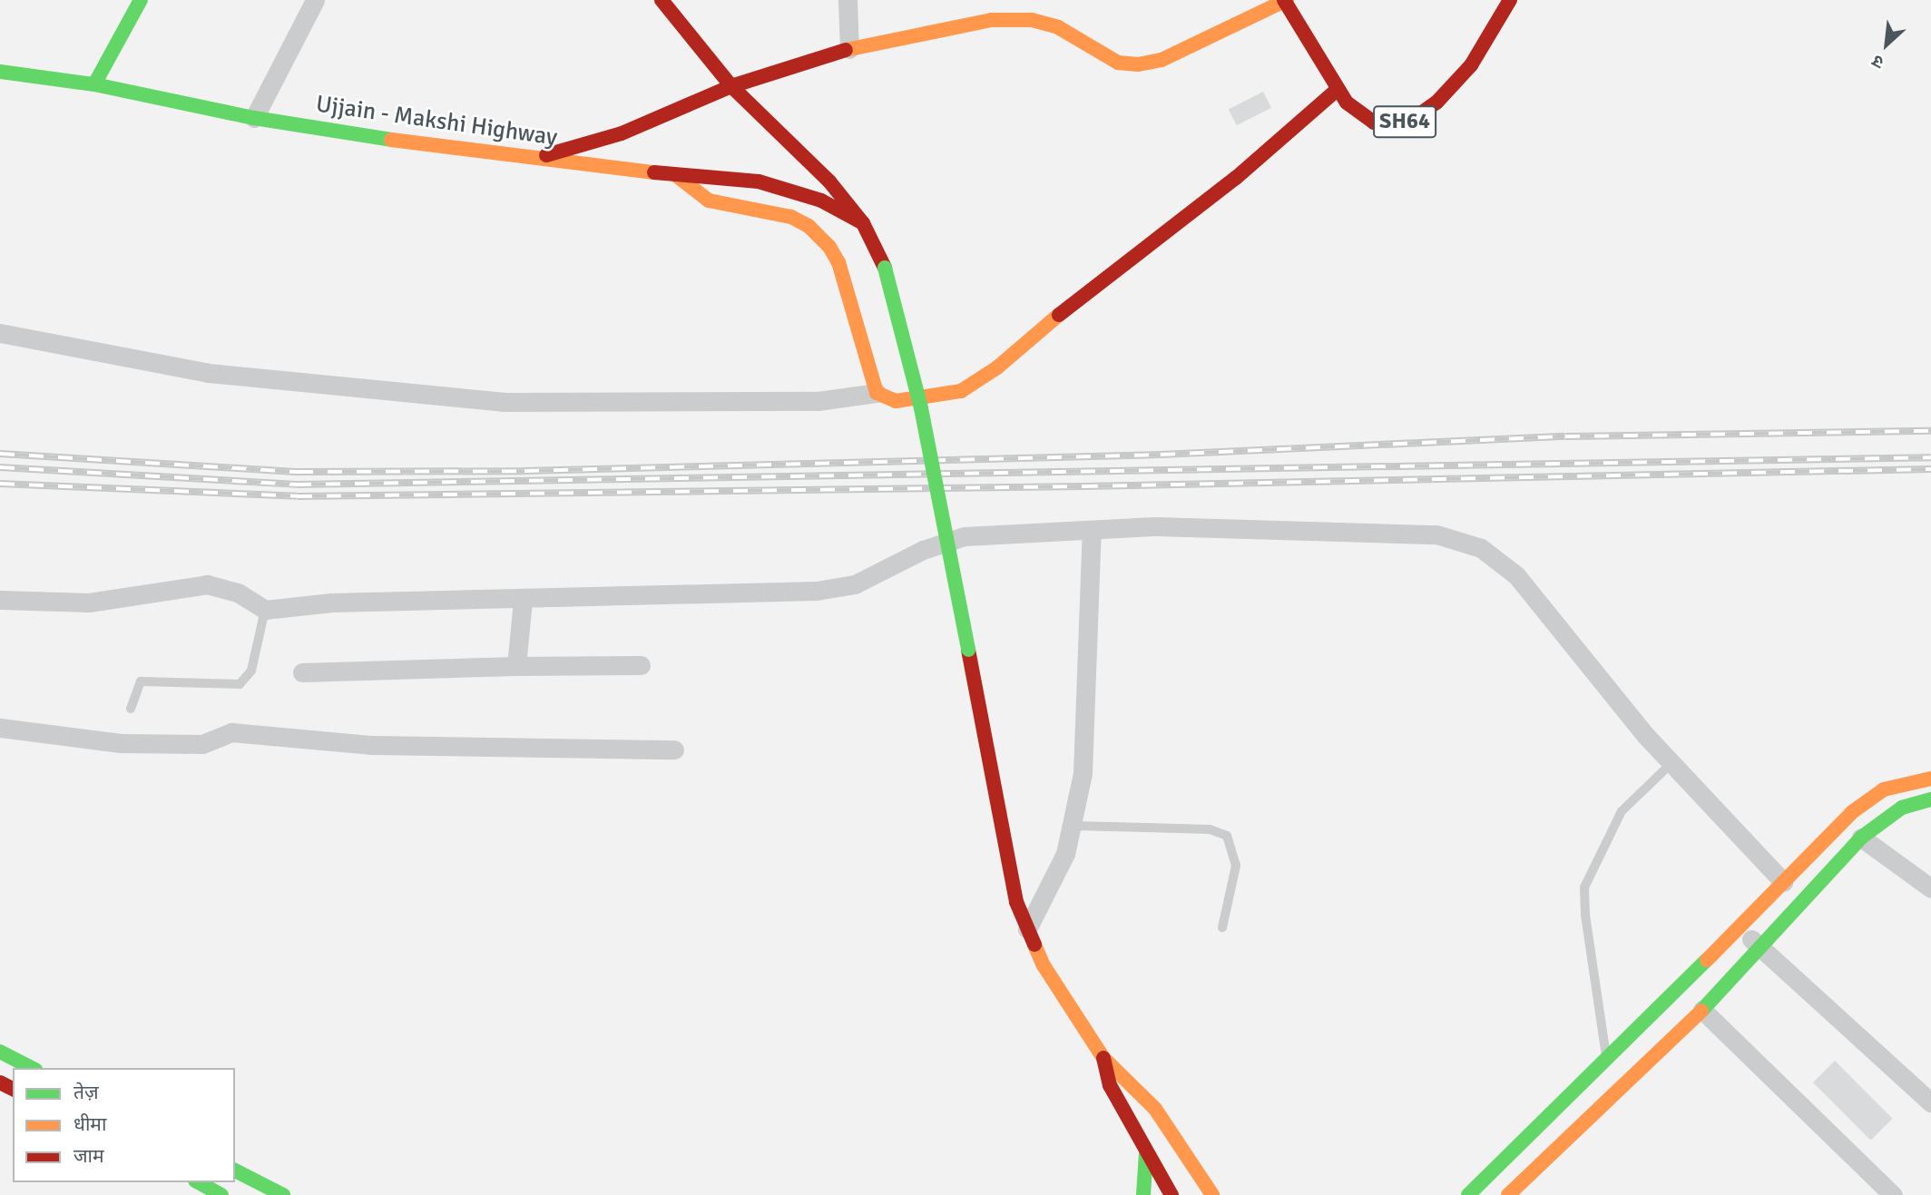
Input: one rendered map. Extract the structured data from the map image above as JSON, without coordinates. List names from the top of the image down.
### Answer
{
  "streets": {
    "main road": ["Ujjain - Makshi Highway", "SH64"]
  },
  "legend": ["तेज़", "धीमा", "जाम"],
  "north": "bottom left"
}
